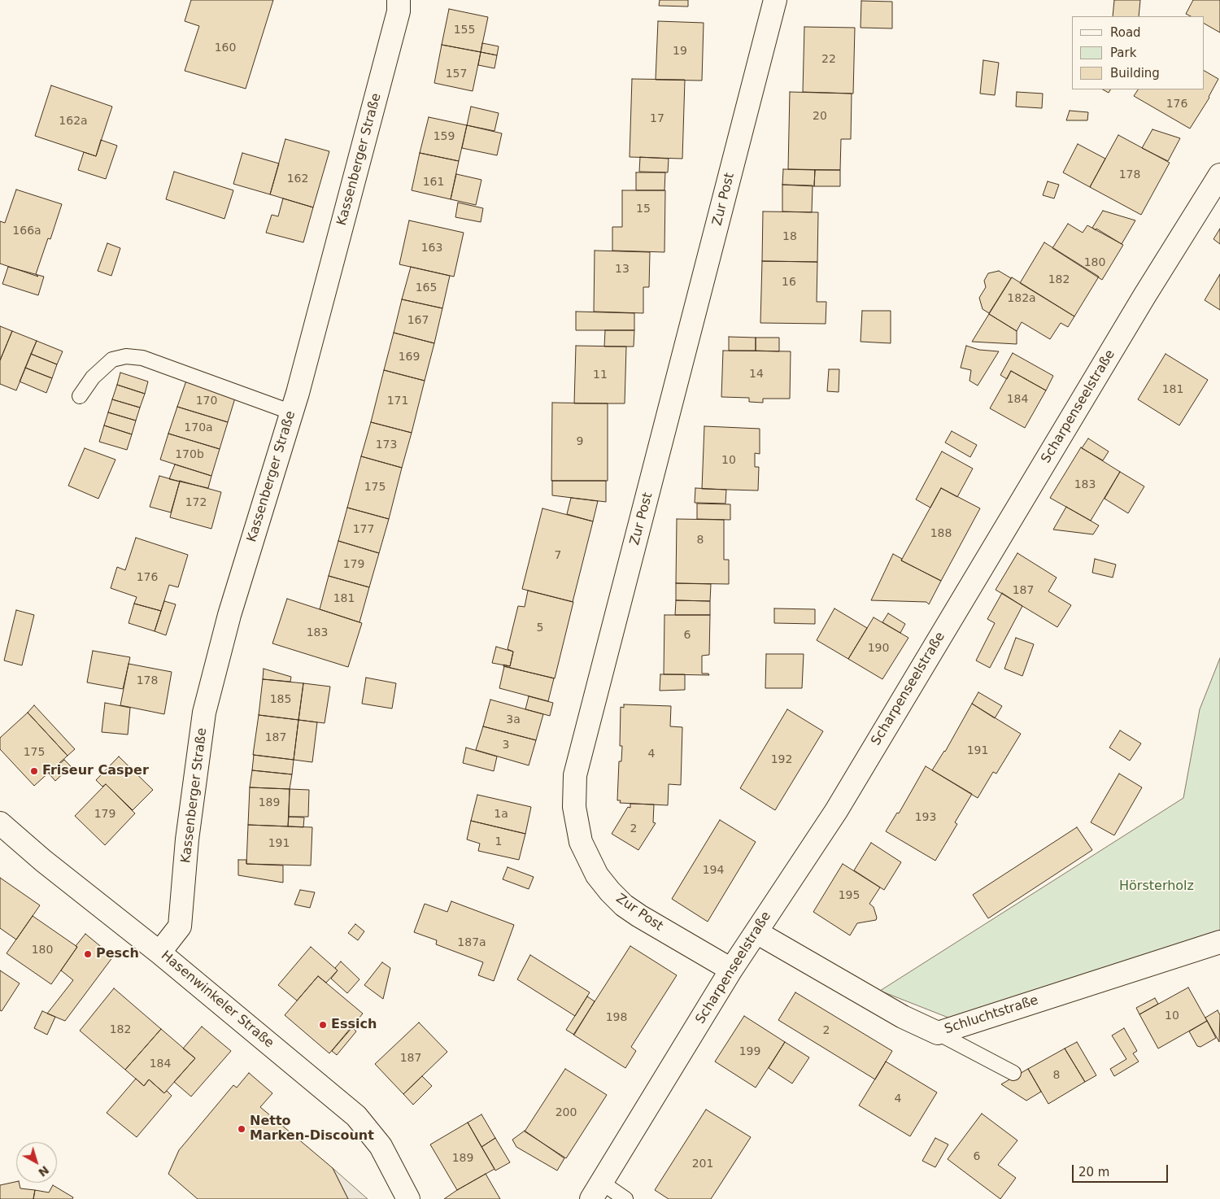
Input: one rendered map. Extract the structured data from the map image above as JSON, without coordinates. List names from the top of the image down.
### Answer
{
  "streets": {
    "street": [
      "Kassenberger Straße",
      "Zur Post",
      "Scharpenseelstraße",
      "Hasenwinkeler Straße",
      "Schluchtstraße"
    ]
  },
  "crossings": [
    ["Kassenberger Straße", "Hasenwinkeler Straße"],
    ["Zur Post", "Scharpenseelstraße"],
    ["Scharpenseelstraße", "Schluchtstraße"]
  ],
  "parks": ["Hörsterholz"],
  "places": [
    "Friseur Casper",
    "Pesch",
    "Essich",
    "Netto Marken-Discount"
  ],
  "house_numbers": [
    "155",
    "160",
    "19",
    "22",
    "157",
    "176",
    "20",
    "17",
    "162a",
    "159",
    "178",
    "162",
    "161",
    "15",
    "166a",
    "18",
    "163",
    "180",
    "13",
    "182",
    "16",
    "165",
    "182a",
    "167",
    "169",
    "14",
    "11",
    "181",
    "184",
    "170",
    "171",
    "170a",
    "9",
    "173",
    "170b",
    "10",
    "183",
    "175",
    "172",
    "177",
    "188",
    "8",
    "7",
    "179",
    "176",
    "187",
    "181",
    "5",
    "183",
    "6",
    "190",
    "178",
    "185",
    "3a",
    "187",
    "3",
    "191",
    "175",
    "4",
    "192",
    "189",
    "179",
    "1a",
    "193",
    "2",
    "1",
    "191",
    "194",
    "195",
    "187a",
    "180",
    "10",
    "198",
    "182",
    "2",
    "199",
    "187",
    "184",
    "8",
    "4",
    "200",
    "6",
    "189",
    "201"
  ],
  "legend": ["Road", "Park", "Building"],
  "scale_bar": "20 m",
  "north": "bottom right"
}
